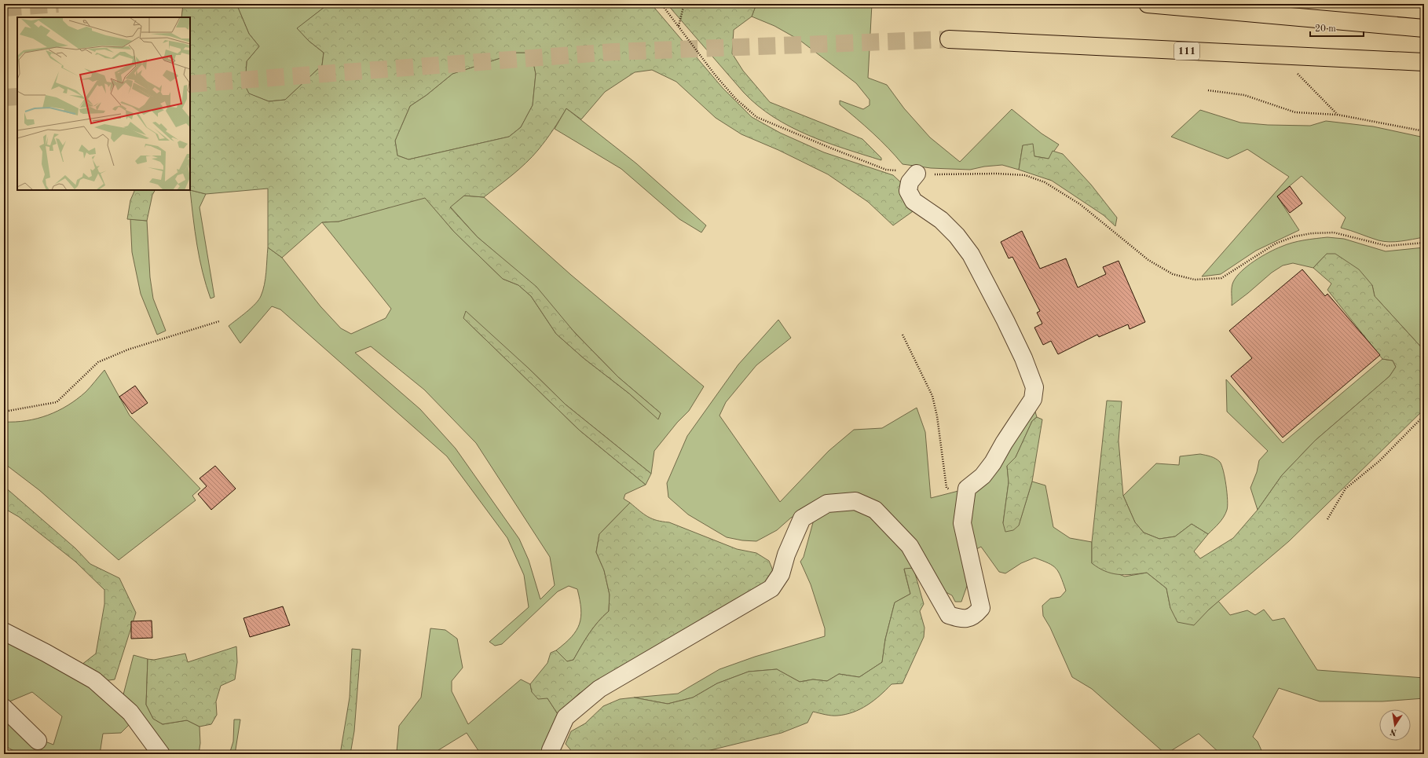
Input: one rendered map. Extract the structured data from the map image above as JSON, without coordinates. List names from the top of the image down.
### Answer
{
  "streets": {
    "highway": ["111"]
  },
  "scale_bar": "20 m",
  "north": "bottom"
}
